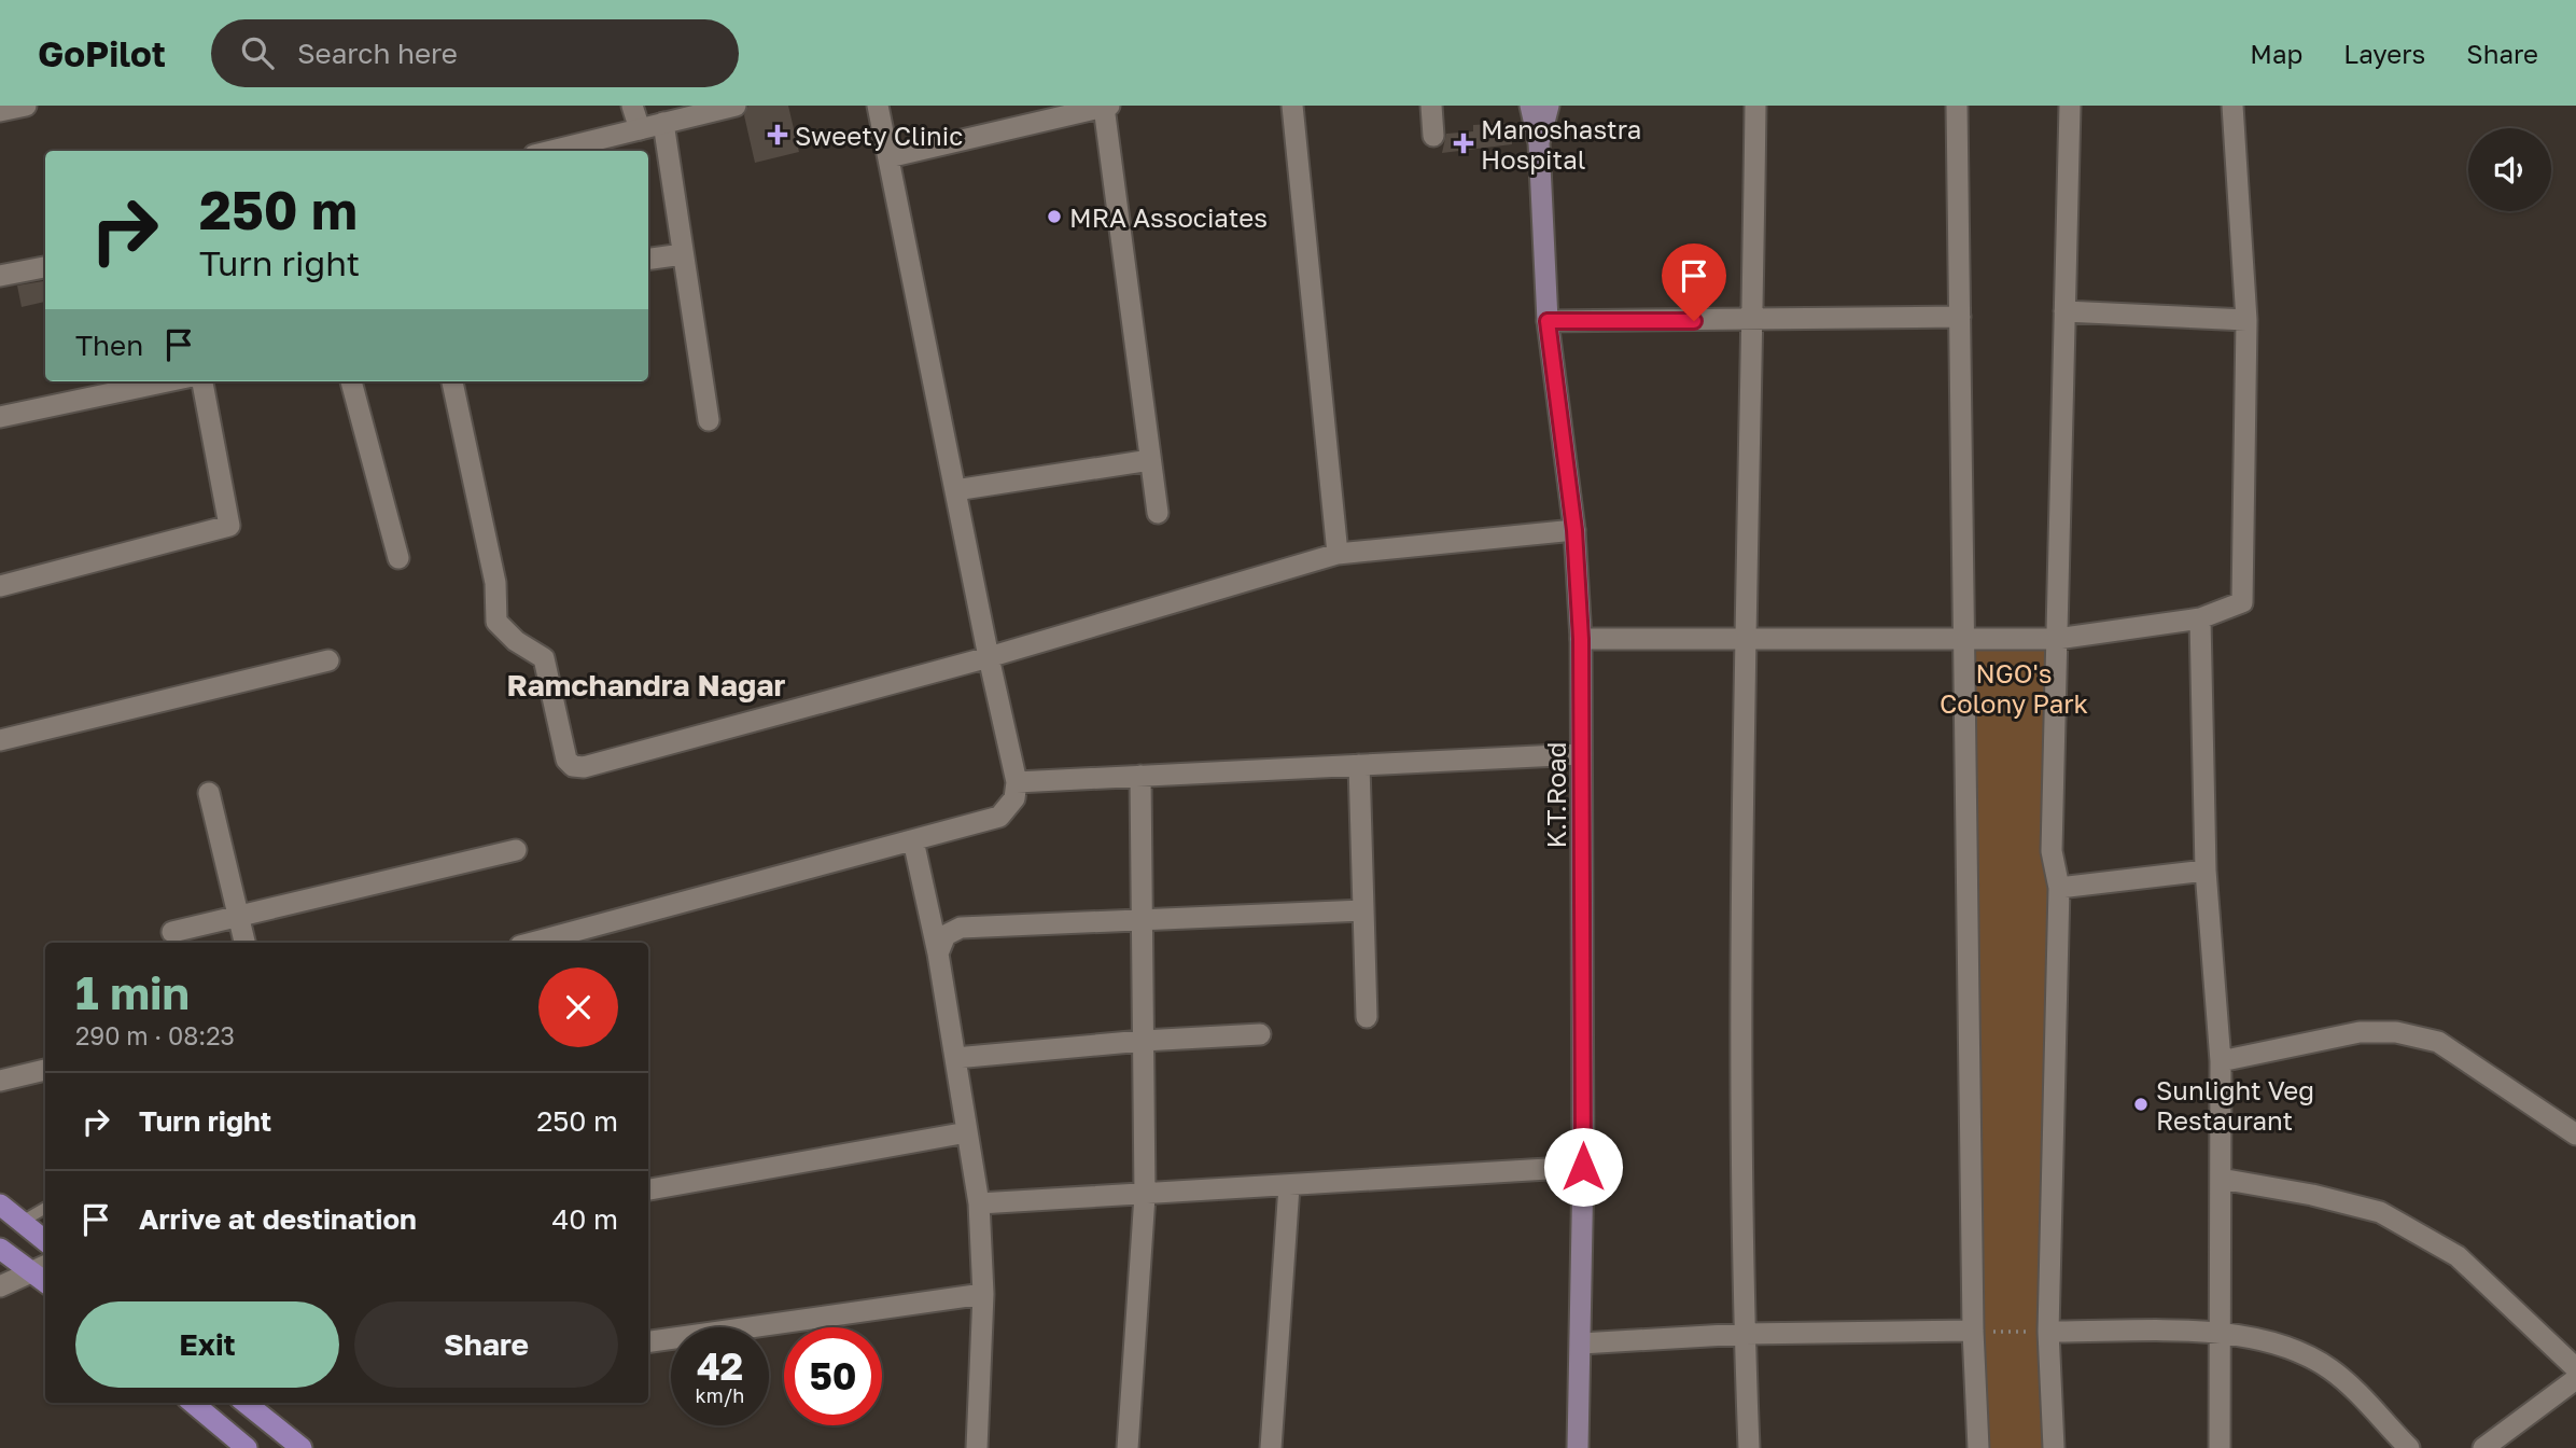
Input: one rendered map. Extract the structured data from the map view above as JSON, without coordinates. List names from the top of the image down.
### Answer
{
  "streets": {
    "main road": ["K.T.Road"]
  },
  "districts": ["Ramchandra Nagar"],
  "parks": ["NGO's Colony Park"],
  "places": {
    "health": ["Sweety Clinic", "Manoshastra Hospital"],
    "other": ["MRA Associates", "Sunlight Veg Restaurant"]
  },
  "page": {
    "header": "GoPilot",
    "search": "Search here",
    "nav": ["Map", "Layers", "Share"],
    "turn": ["250 m", "Turn right"],
    "then": "Then",
    "heading": ["1 min", "290 m · 08:23"],
    "list": [
      {
        "name": "Turn right",
        "value": "250 m"
      },
      {
        "name": "Arrive at destination",
        "value": "40 m"
      }
    ],
    "buttons": ["Exit", "Share"],
    "speed": "42 km/h",
    "limit": "50"
  }
}
